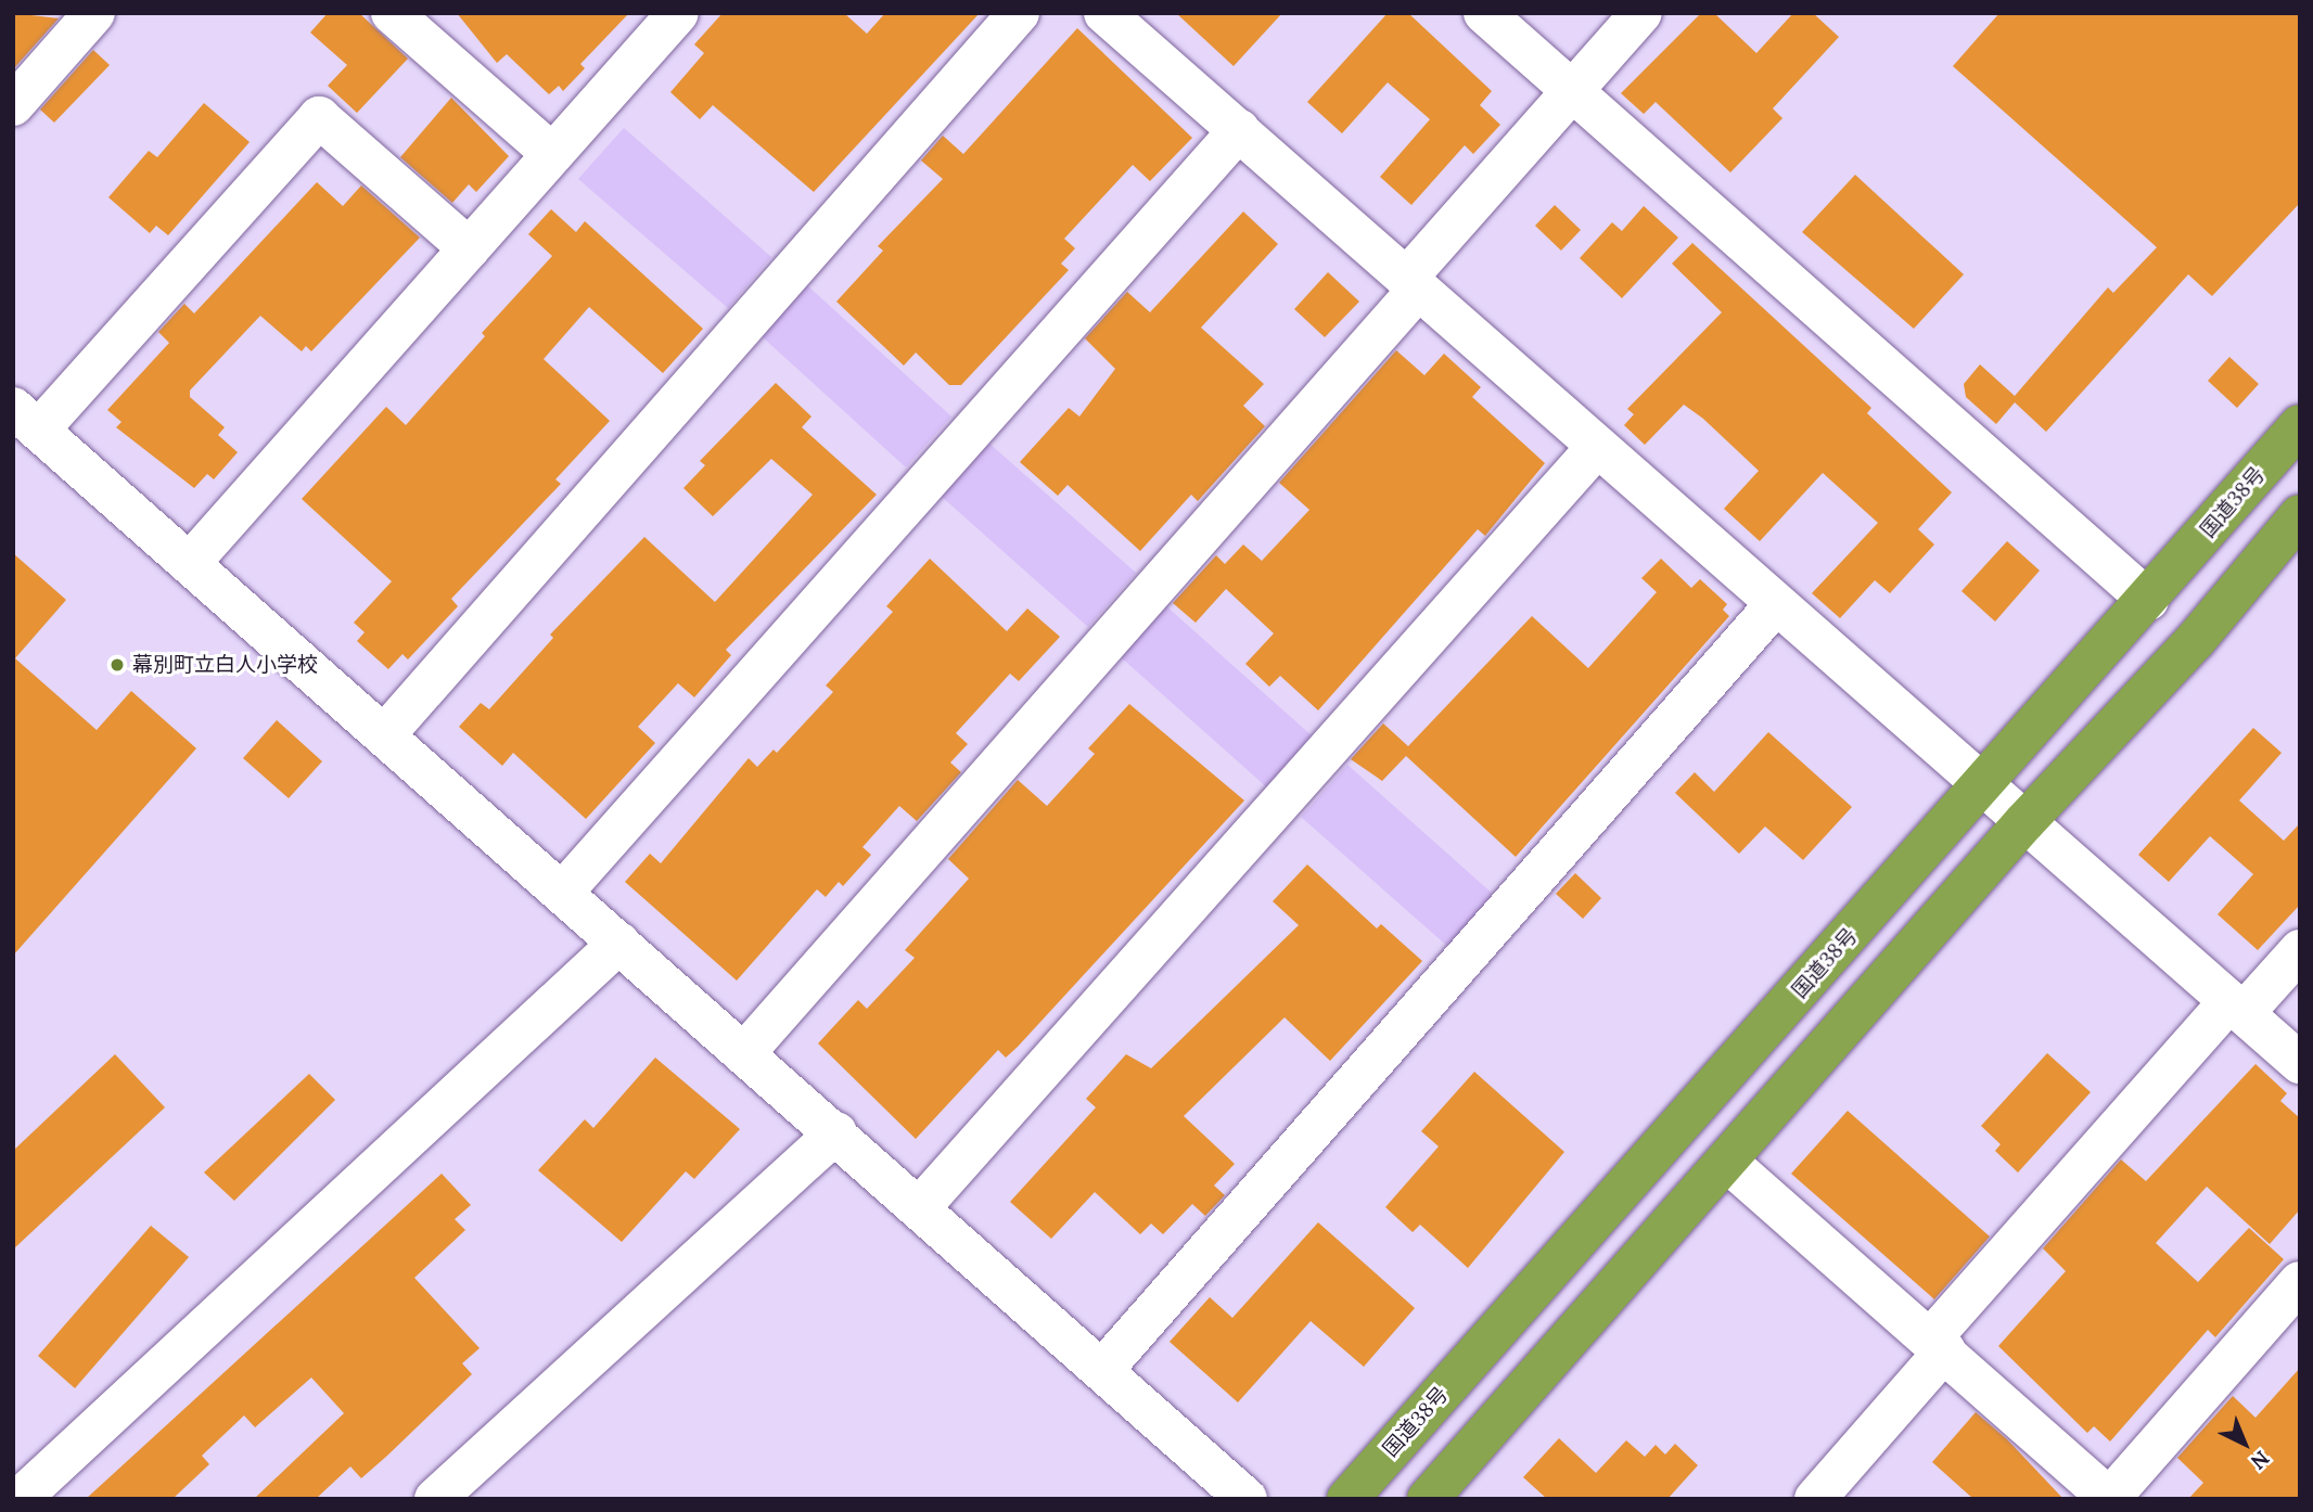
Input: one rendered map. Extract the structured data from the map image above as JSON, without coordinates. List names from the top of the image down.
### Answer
{
  "streets": {
    "highway": ["国道38号"]
  },
  "places": ["幕別町立白人小学校"],
  "north": "bottom right"
}
